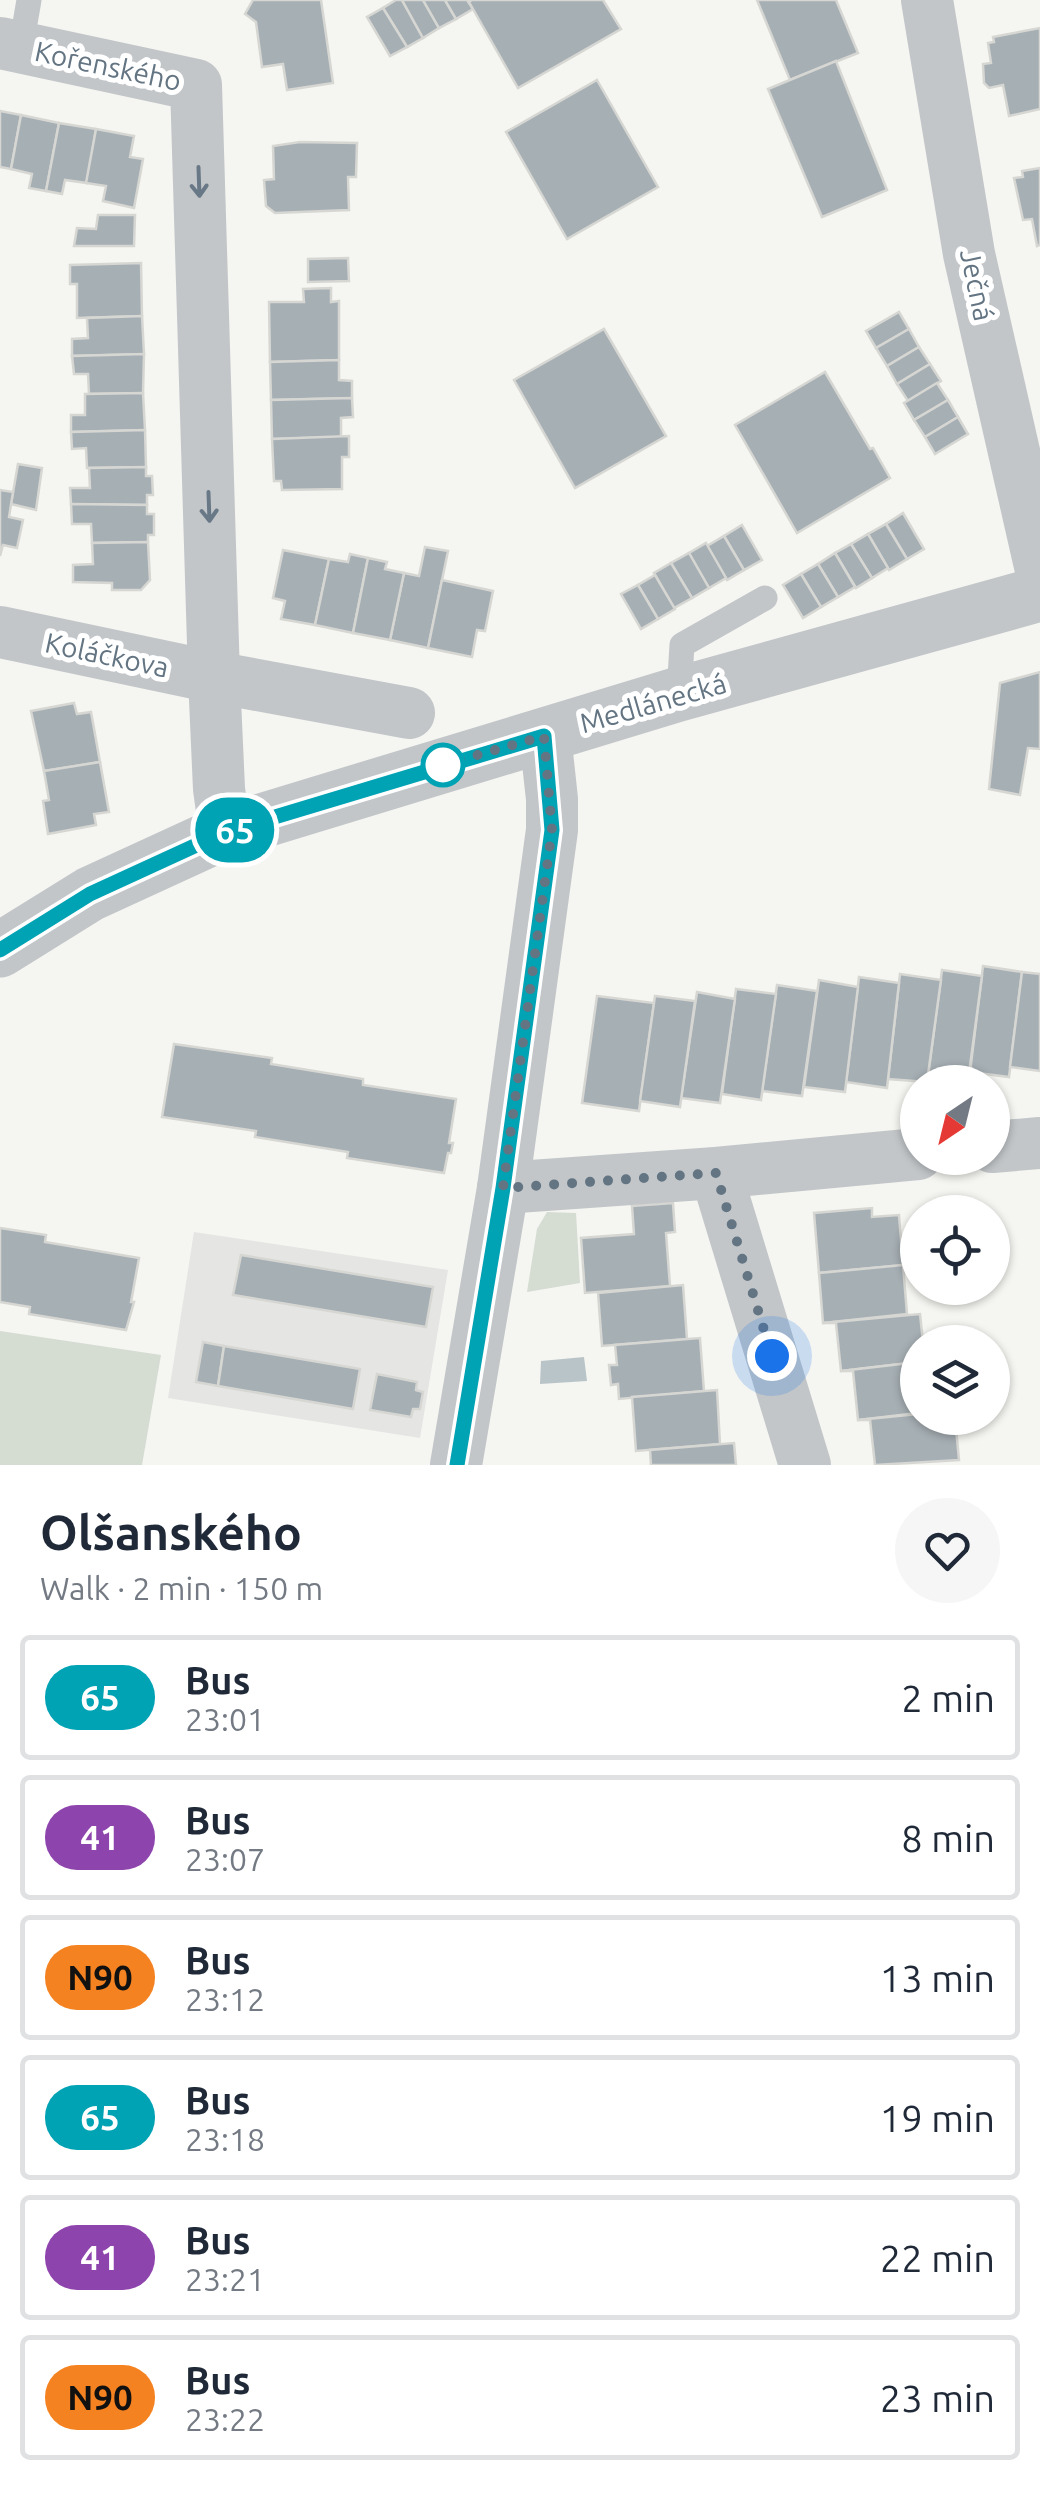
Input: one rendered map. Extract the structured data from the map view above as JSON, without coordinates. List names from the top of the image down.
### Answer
{
  "streets": {
    "street": [
      "Kořenského",
      "Ječná",
      "Koláčkova",
      "Medlánecká"
    ]
  },
  "crossings": [
    ["Kořenského", "Koláčkova"]
  ],
  "one_way": ["Kořenského"],
  "lines": ["bus line 65"],
  "north": "bottom left",
  "page": {
    "on_map": "65",
    "heading": ["Olšanského", "Walk · 2 min · 150 m"],
    "list": [
      {
        "mark": "65",
        "name": "Bus",
        "note": "23:01",
        "value": "2 min"
      },
      {
        "mark": "41",
        "name": "Bus",
        "note": "23:07",
        "value": "8 min"
      },
      {
        "mark": "N90",
        "name": "Bus",
        "note": "23:12",
        "value": "13 min"
      },
      {
        "mark": "65",
        "name": "Bus",
        "note": "23:18",
        "value": "19 min"
      },
      {
        "mark": "41",
        "name": "Bus",
        "note": "23:21",
        "value": "22 min"
      },
      {
        "mark": "N90",
        "name": "Bus",
        "note": "23:22",
        "value": "23 min"
      }
    ]
  }
}
